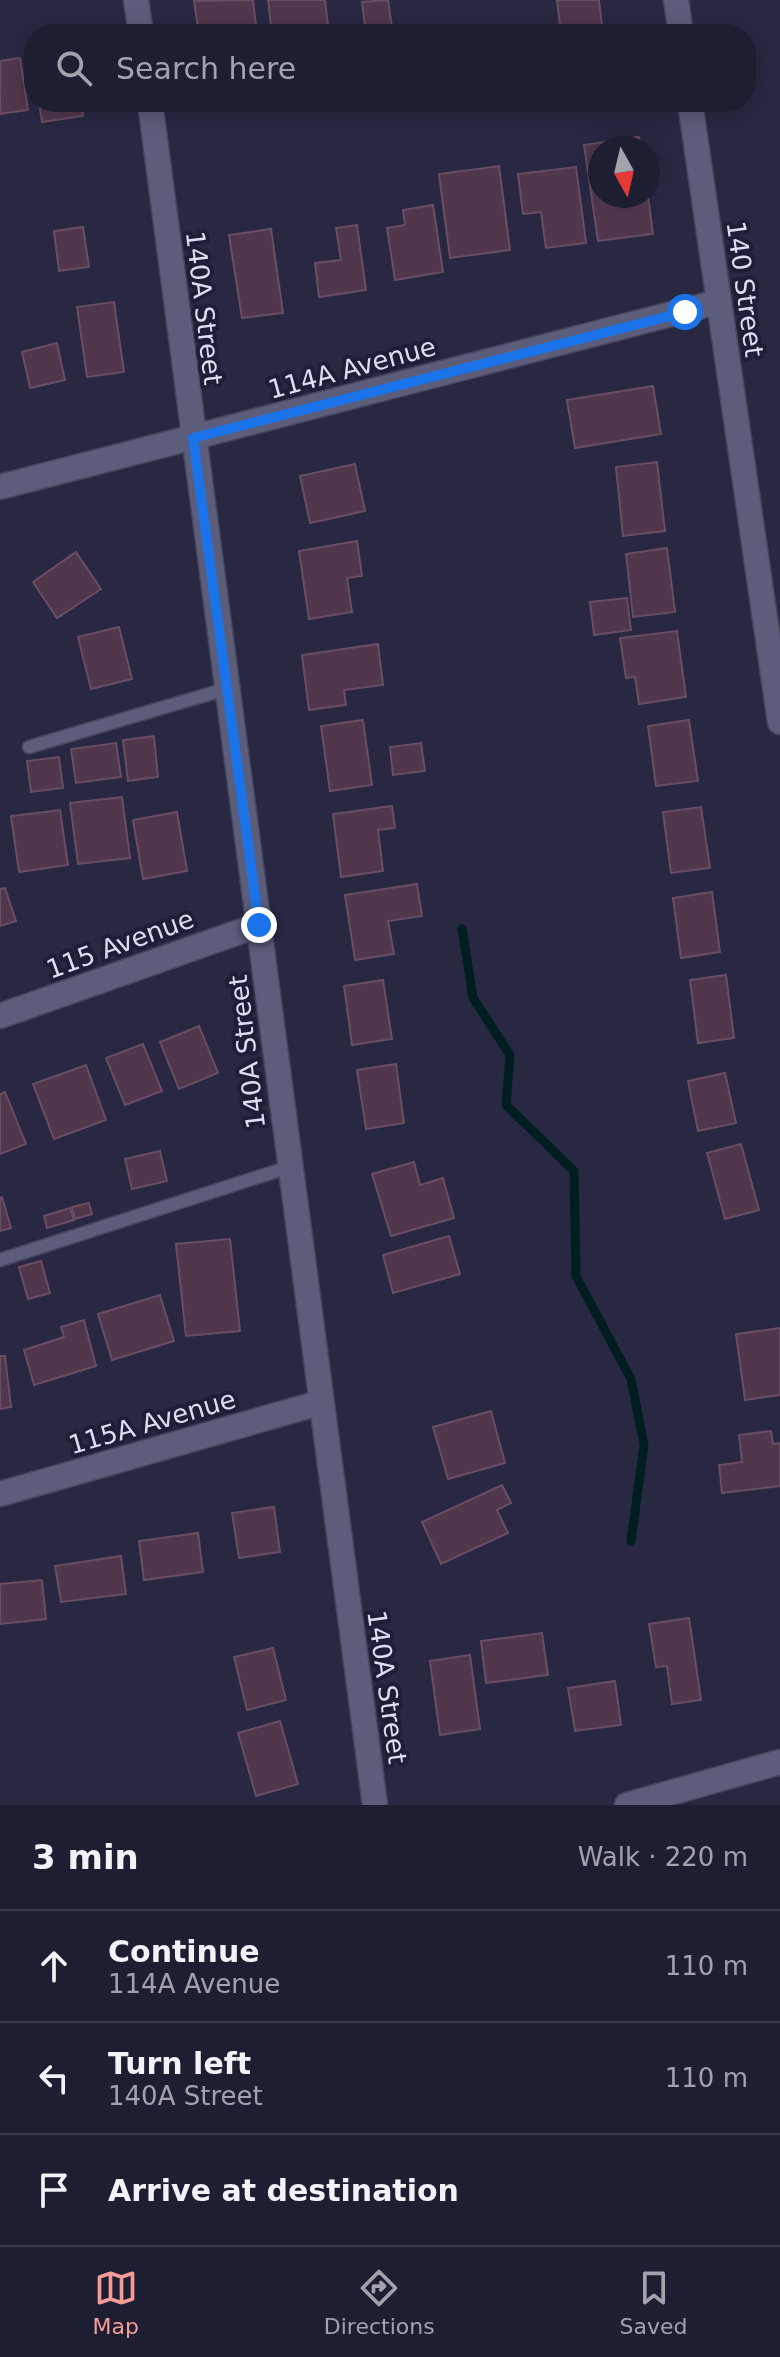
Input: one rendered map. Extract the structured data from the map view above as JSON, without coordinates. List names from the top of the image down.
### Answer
{
  "streets": {
    "street": [
      "140 Street",
      "140A Street",
      "114A Avenue",
      "115 Avenue",
      "115A Avenue"
    ]
  },
  "crossings": [
    ["140 Street", "114A Avenue"],
    ["140A Street", "114A Avenue"],
    ["140A Street", "115 Avenue"],
    ["140A Street", "115A Avenue"]
  ],
  "north": "bottom",
  "page": {
    "search": "Search here",
    "heading": ["3 min", "Walk · 220 m"],
    "list": [
      ["Continue", "114A Avenue", "110 m"],
      ["Turn left", "140A Street", "110 m"],
      "Arrive at destination"
    ],
    "nav": ["Map", "Directions", "Saved"]
  }
}
